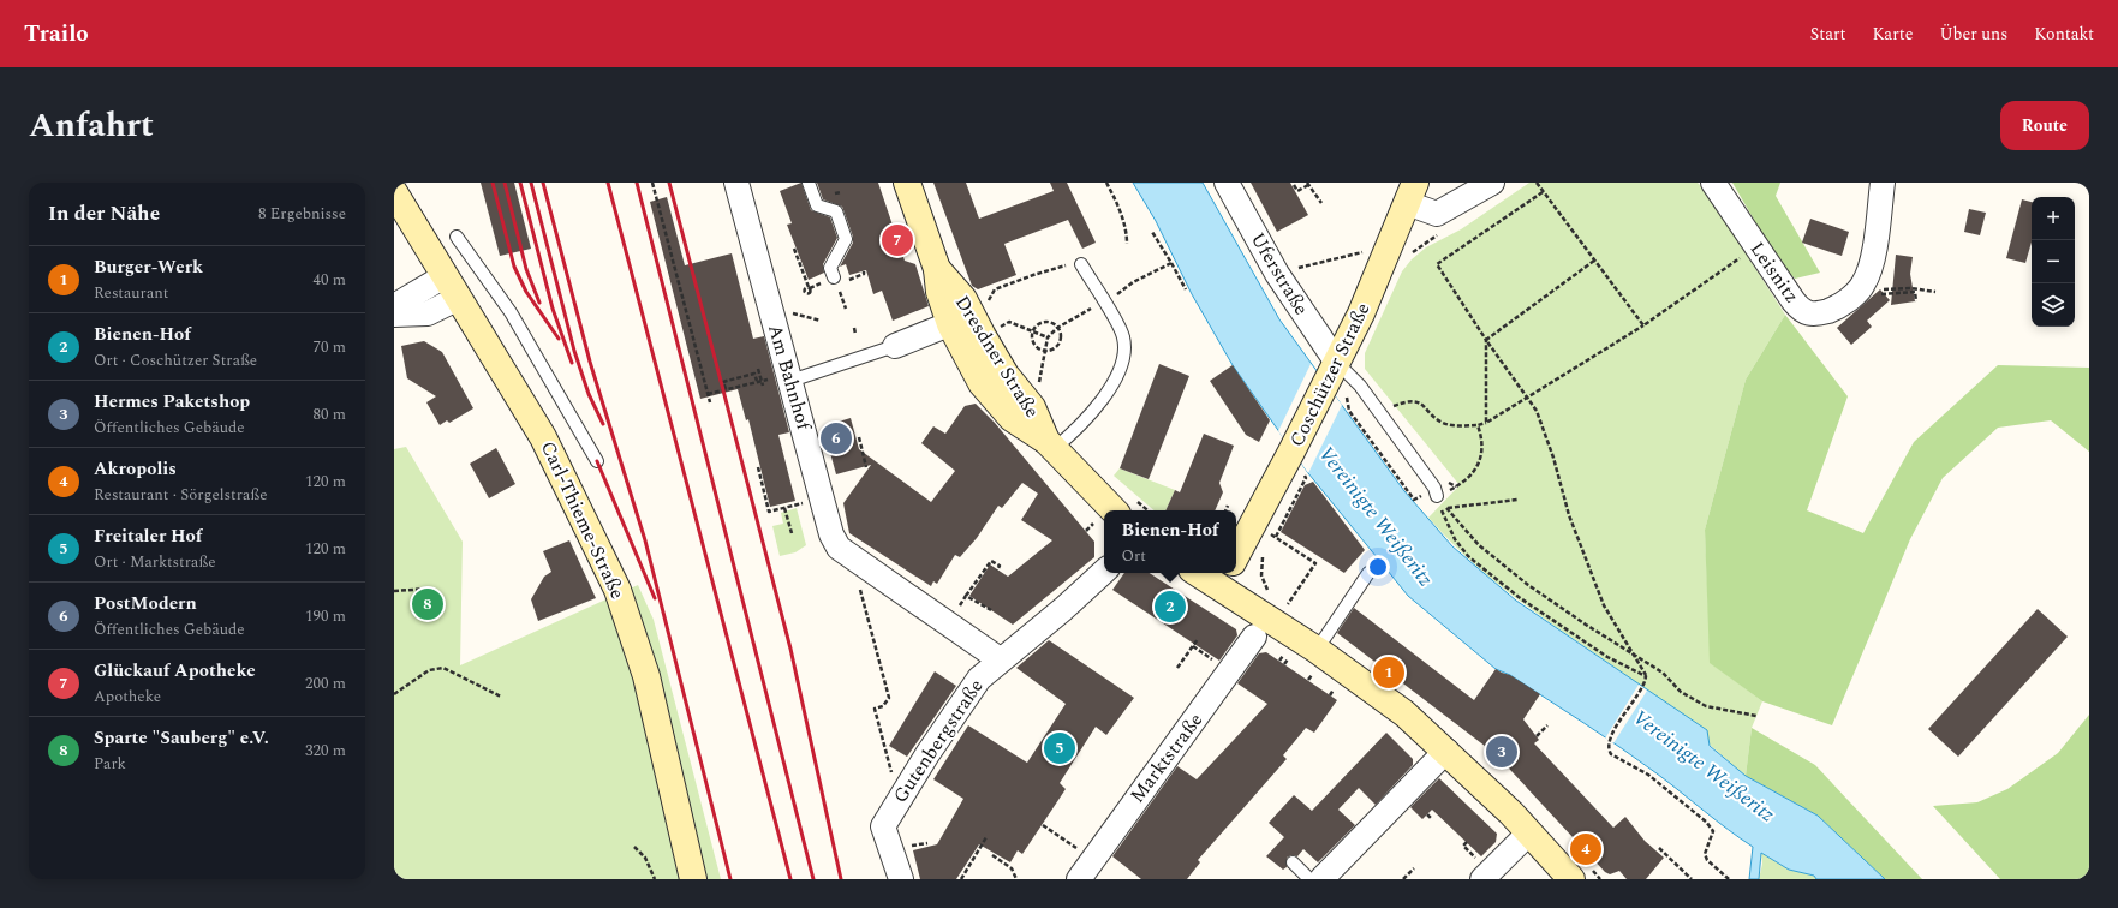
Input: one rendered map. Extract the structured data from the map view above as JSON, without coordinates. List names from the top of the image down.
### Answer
{
  "streets": {
    "street": [
      "Leisnitz",
      "Uferstraße",
      "Dresdner Straße",
      "Coschützer Straße",
      "Am Bahnhof",
      "Carl-Thieme-Straße",
      "Gutenbergstraße",
      "Marktstraße"
    ]
  },
  "crossings": [
    ["Uferstraße", "Coschützer Straße"],
    ["Am Bahnhof", "Gutenbergstraße"]
  ],
  "water": ["Vereinigte Weißeritz"],
  "page": {
    "header": "Trailo",
    "nav": [
      "Start",
      "Karte",
      "Über uns",
      "Kontakt"
    ],
    "title": "Anfahrt",
    "buttons": "Route",
    "heading": ["In der Nähe", "8 Ergebnisse"],
    "map_buttons": ["+", "−"],
    "pins": [
      "7",
      "6",
      "8",
      "2",
      "1",
      "5",
      "3",
      "4"
    ],
    "list": [
      {
        "mark": "1",
        "name": "Burger-Werk",
        "note": "Restaurant",
        "value": "40 m"
      },
      {
        "mark": "2",
        "name": "Bienen-Hof",
        "note": "Ort · Coschützer Straße",
        "value": "70 m"
      },
      {
        "mark": "3",
        "name": "Hermes Paketshop",
        "note": "Öffentliches Gebäude",
        "value": "80 m"
      },
      {
        "mark": "4",
        "name": "Akropolis",
        "note": "Restaurant · Sörgelstraße",
        "value": "120 m"
      },
      {
        "mark": "5",
        "name": "Freitaler Hof",
        "note": "Ort · Marktstraße",
        "value": "120 m"
      },
      {
        "mark": "6",
        "name": "PostModern",
        "note": "Öffentliches Gebäude",
        "value": "190 m"
      },
      {
        "mark": "7",
        "name": "Glückauf Apotheke",
        "note": "Apotheke",
        "value": "200 m"
      },
      {
        "mark": "8",
        "name": "Sparte \"Sauberg\" e.V.",
        "note": "Park",
        "value": "320 m"
      }
    ],
    "popup": ["Bienen-Hof", "Ort"]
  }
}
